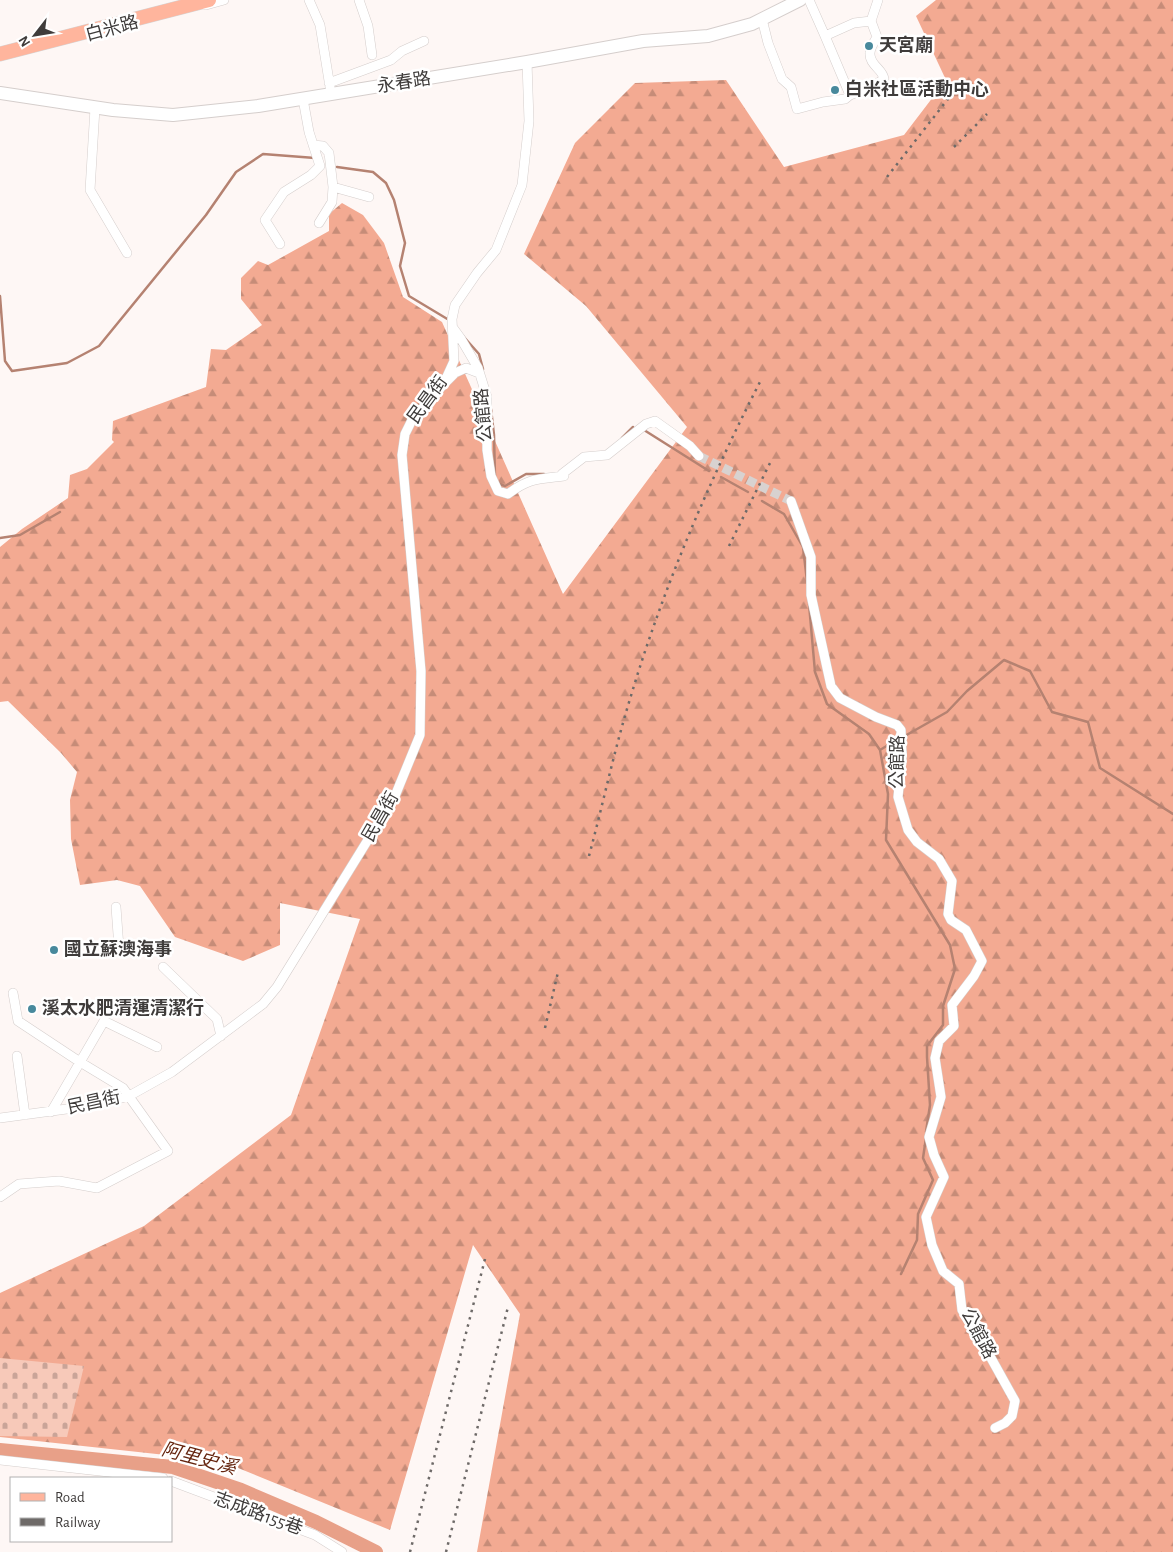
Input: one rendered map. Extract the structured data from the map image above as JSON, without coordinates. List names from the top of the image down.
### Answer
{
  "streets": {
    "street": [
      "白米路",
      "永春路",
      "民昌街",
      "公館路",
      "志成路155巷"
    ]
  },
  "crossings": [
    ["民昌街", "公館路"]
  ],
  "water": ["阿里史溪"],
  "places": [
    "天宮廟",
    "白米社區活動中心",
    "國立蘇澳海事",
    "溪太水肥清運清潔行"
  ],
  "legend": ["Road", "Railway"],
  "north": "bottom left"
}
